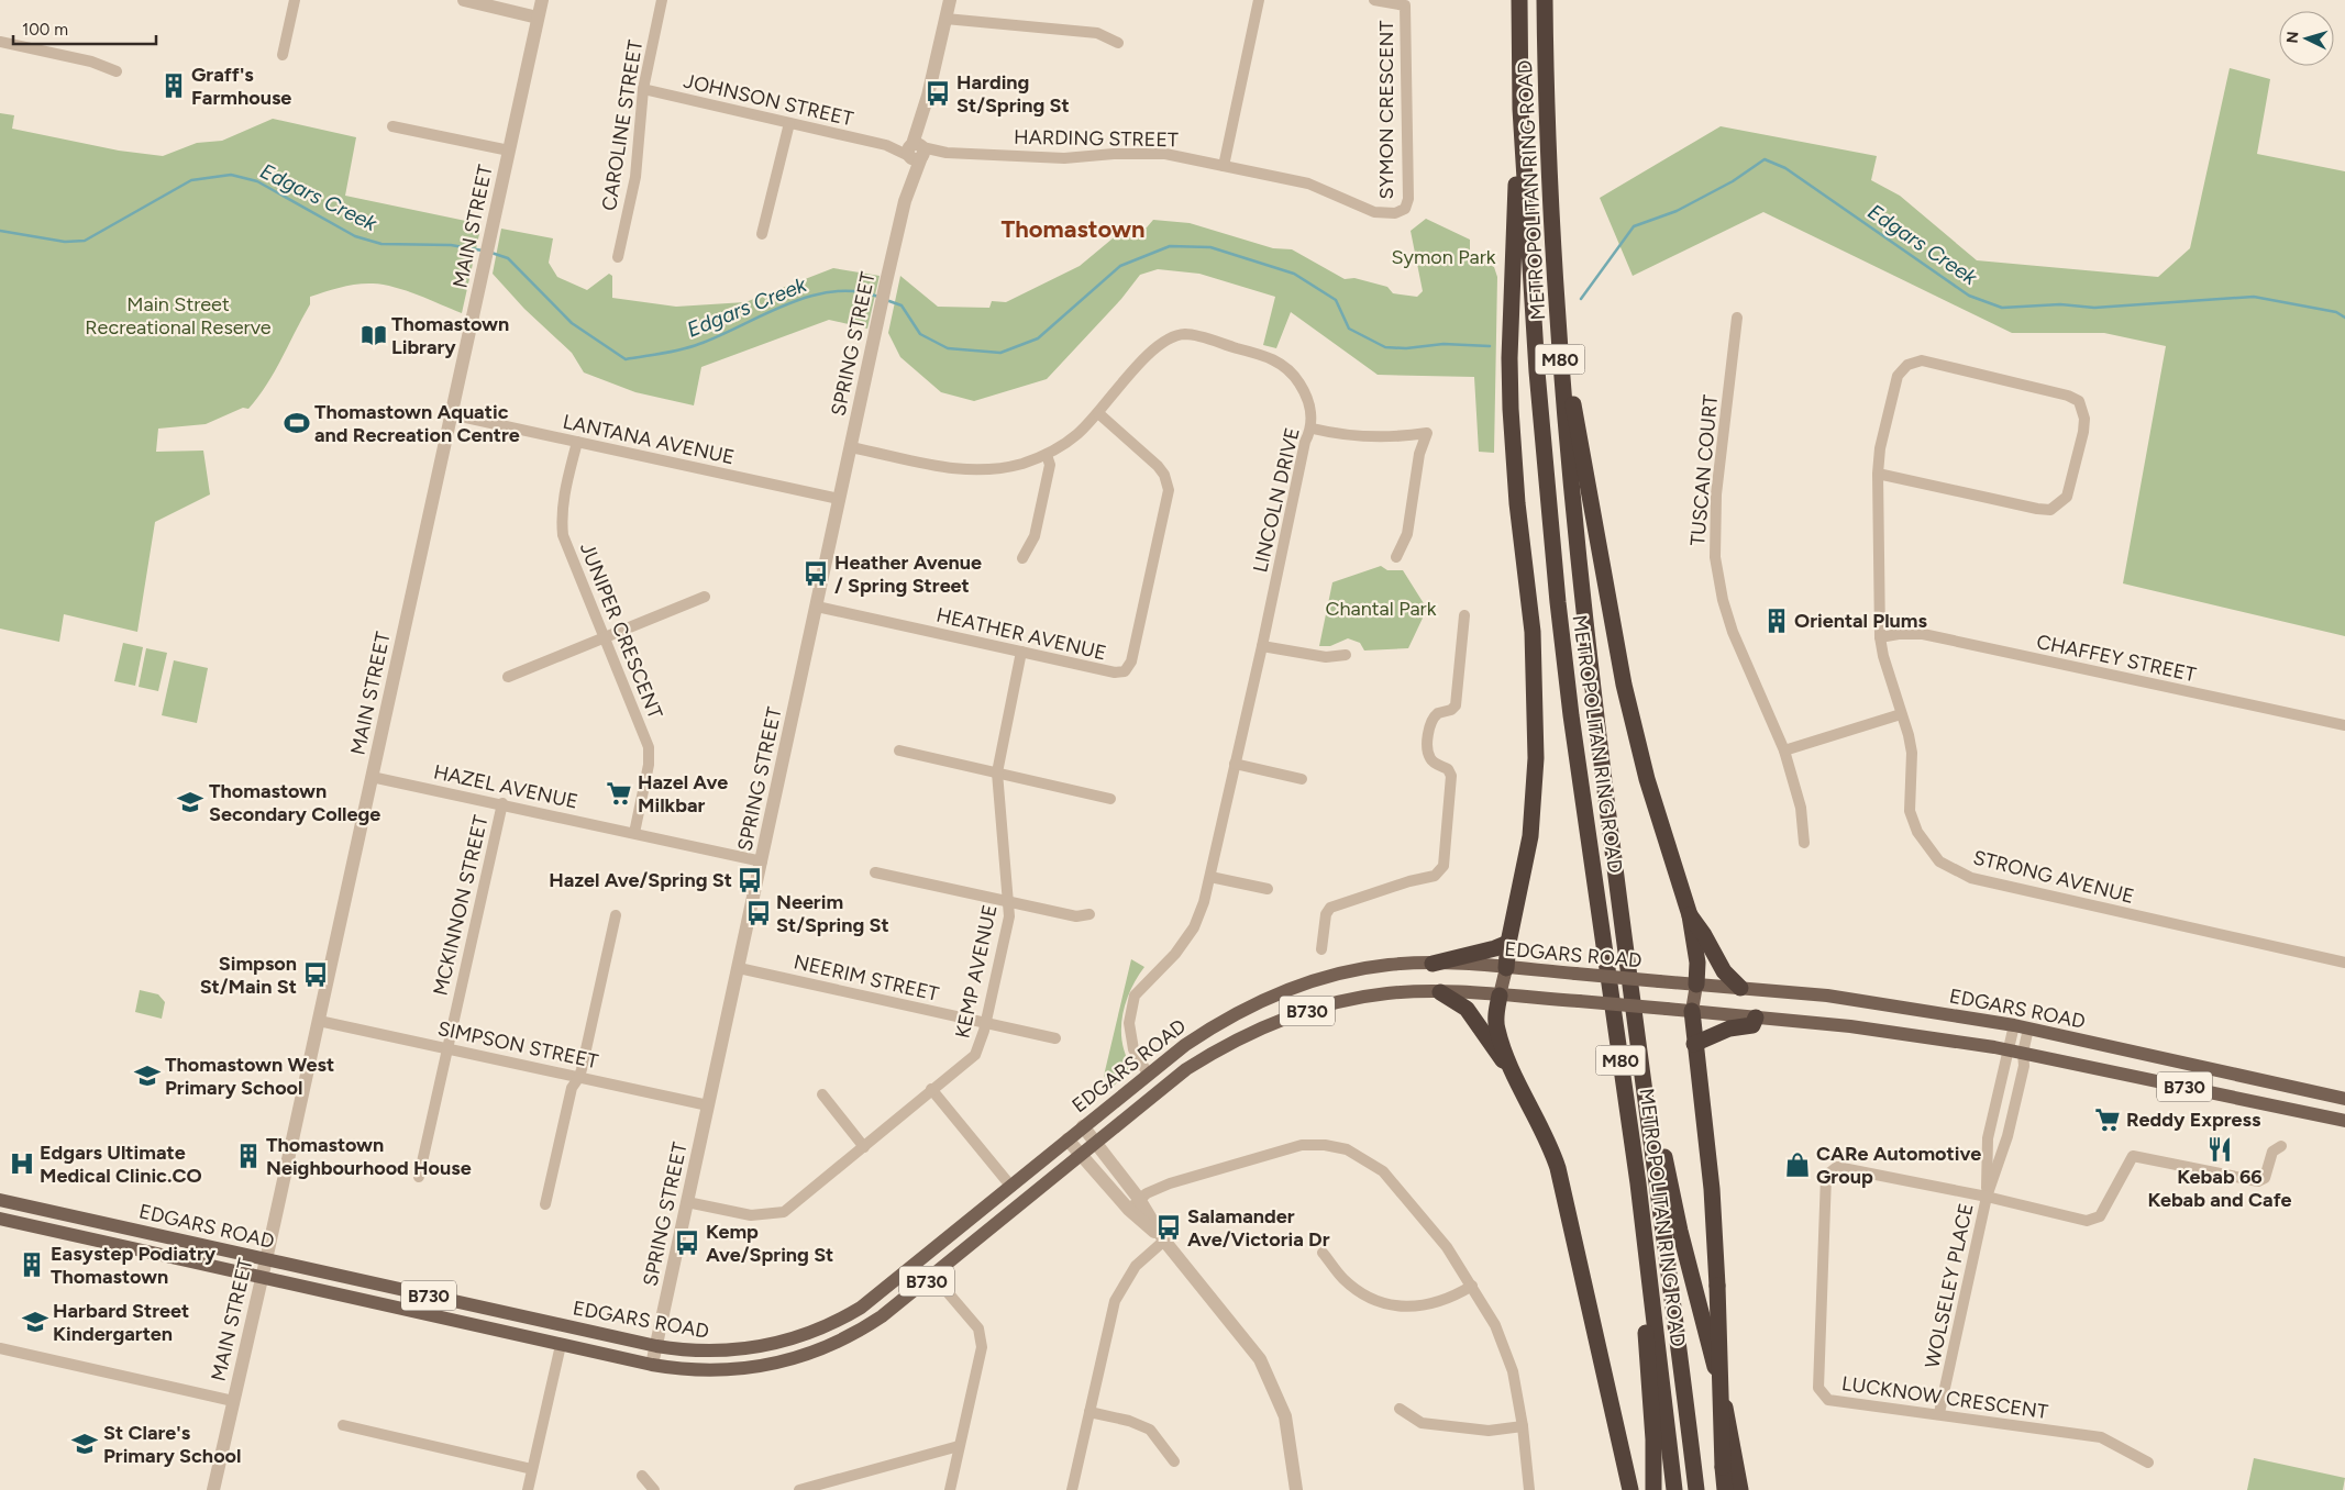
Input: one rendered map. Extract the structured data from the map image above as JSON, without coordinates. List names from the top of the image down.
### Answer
{
  "streets": {
    "highway": ["METROPOLITAN RING ROAD", "M80"],
    "main road": ["EDGARS ROAD", "B730"],
    "street": [
      "JOHNSON STREET",
      "SYMON CRESCENT",
      "CAROLINE STREET",
      "HARDING STREET",
      "MAIN STREET",
      "SPRING STREET",
      "LANTANA AVENUE",
      "TUSCAN COURT",
      "LINCOLN DRIVE",
      "JUNIPER CRESCENT",
      "HEATHER AVENUE",
      "CHAFFEY STREET",
      "HAZEL AVENUE",
      "STRONG AVENUE",
      "MCKINNON STREET",
      "KEMP AVENUE",
      "NEERIM STREET",
      "SIMPSON STREET",
      "WOLSELEY PLACE",
      "LUCKNOW CRESCENT"
    ]
  },
  "crossings": [
    ["JOHNSON STREET", "CAROLINE STREET"],
    ["JOHNSON STREET", "HARDING STREET"],
    ["JOHNSON STREET", "SPRING STREET"],
    ["SYMON CRESCENT", "HARDING STREET"],
    ["HARDING STREET", "SPRING STREET"],
    ["MAIN STREET", "LANTANA AVENUE"],
    ["MAIN STREET", "HAZEL AVENUE"],
    ["MAIN STREET", "EDGARS ROAD"],
    ["MAIN STREET", "SIMPSON STREET"],
    ["SPRING STREET", "LANTANA AVENUE"],
    ["SPRING STREET", "LINCOLN DRIVE"],
    ["SPRING STREET", "HEATHER AVENUE"],
    ["SPRING STREET", "HAZEL AVENUE"],
    ["SPRING STREET", "EDGARS ROAD"],
    ["SPRING STREET", "KEMP AVENUE"],
    ["SPRING STREET", "NEERIM STREET"],
    ["SPRING STREET", "SIMPSON STREET"],
    ["LANTANA AVENUE", "JUNIPER CRESCENT"],
    ["LINCOLN DRIVE", "HEATHER AVENUE"],
    ["LINCOLN DRIVE", "EDGARS ROAD"],
    ["JUNIPER CRESCENT", "HAZEL AVENUE"],
    ["HEATHER AVENUE", "KEMP AVENUE"],
    ["CHAFFEY STREET", "STRONG AVENUE"],
    ["HAZEL AVENUE", "MCKINNON STREET"],
    ["MCKINNON STREET", "SIMPSON STREET"],
    ["EDGARS ROAD", "WOLSELEY PLACE"],
    ["KEMP AVENUE", "NEERIM STREET"],
    ["WOLSELEY PLACE", "LUCKNOW CRESCENT"]
  ],
  "districts": ["Thomastown"],
  "water": ["Edgars Creek"],
  "parks": ["Symon Park", "Main Street Recreational Reserve", "Chantal Park"],
  "places": {
    "building": [
      "Graff's Farmhouse",
      "Oriental Plums",
      "Thomastown Neighbourhood House",
      "Easystep Podiatry Thomastown"
    ],
    "bus stop": [
      "Harding St/Spring St",
      "Heather Avenue / Spring Street",
      "Hazel Ave/Spring St",
      "Neerim St/Spring St",
      "Simpson St/Main St",
      "Salamander Ave/Victoria Dr",
      "Kemp Ave/Spring St"
    ],
    "library": ["Thomastown Library"],
    "sports": ["Thomastown Aquatic and Recreation Centre"],
    "supermarket": ["Hazel Ave Milkbar", "Reddy Express"],
    "school or university": [
      "Thomastown Secondary College",
      "Thomastown West Primary School",
      "Harbard Street Kindergarten",
      "St Clare's Primary School"
    ],
    "restaurant": ["Kebab 66 Kebab and Cafe"],
    "hospital": ["Edgars Ultimate Medical Clinic.CO"],
    "shop": ["CARe Automotive Group"]
  },
  "scale_bar": "100 m",
  "north": "left"
}
